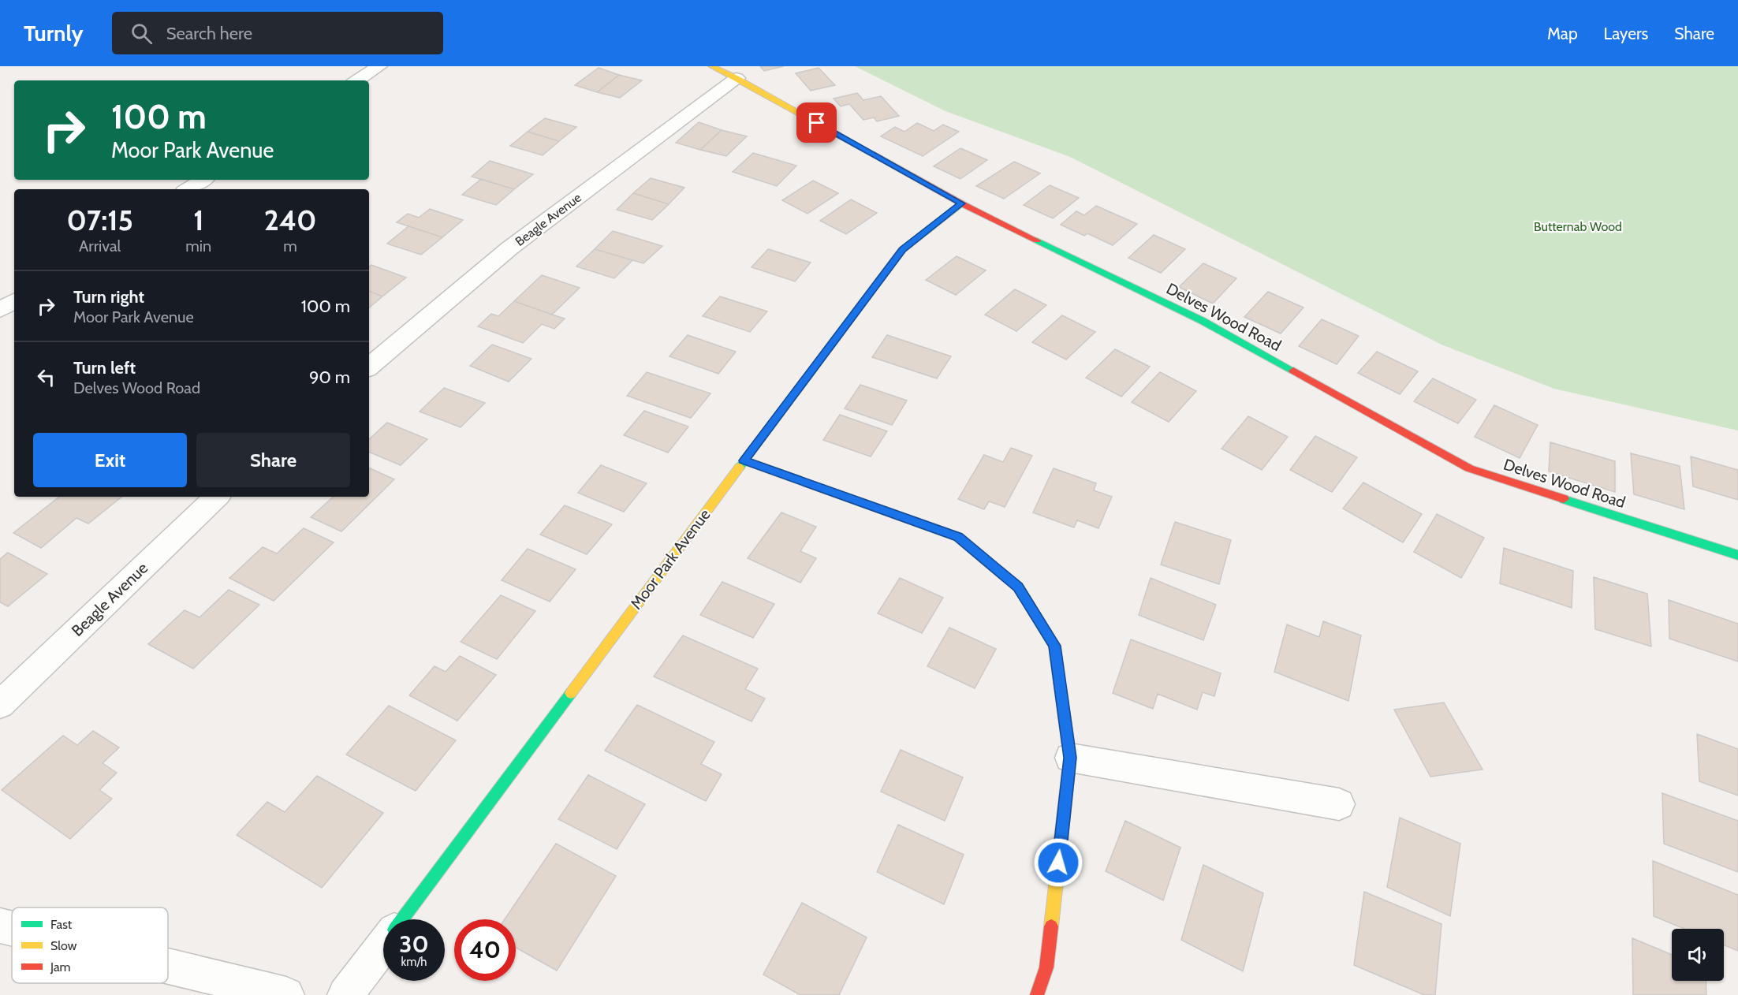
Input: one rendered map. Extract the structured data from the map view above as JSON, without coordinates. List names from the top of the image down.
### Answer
{
  "streets": {
    "street": ["Beagle Avenue", "Delves Wood Road", "Moor Park Avenue"]
  },
  "crossings": [
    ["Beagle Avenue", "Delves Wood Road"],
    ["Delves Wood Road", "Moor Park Avenue"]
  ],
  "parks": ["Butternab Wood"],
  "legend": ["Fast", "Slow", "Jam"],
  "page": {
    "header": "Turnly",
    "search": "Search here",
    "nav": ["Map", "Layers", "Share"],
    "turn": ["100 m", "Moor Park Avenue"],
    "eta": [
      "07:15",
      "Arrival",
      "1",
      "min",
      "240",
      "m"
    ],
    "list": [
      {
        "name": "Turn right",
        "note": "Moor Park Avenue",
        "value": "100 m"
      },
      {
        "name": "Turn left",
        "note": "Delves Wood Road",
        "value": "90 m"
      }
    ],
    "buttons": ["Exit", "Share"],
    "speed": "30 km/h",
    "limit": "40"
  }
}
